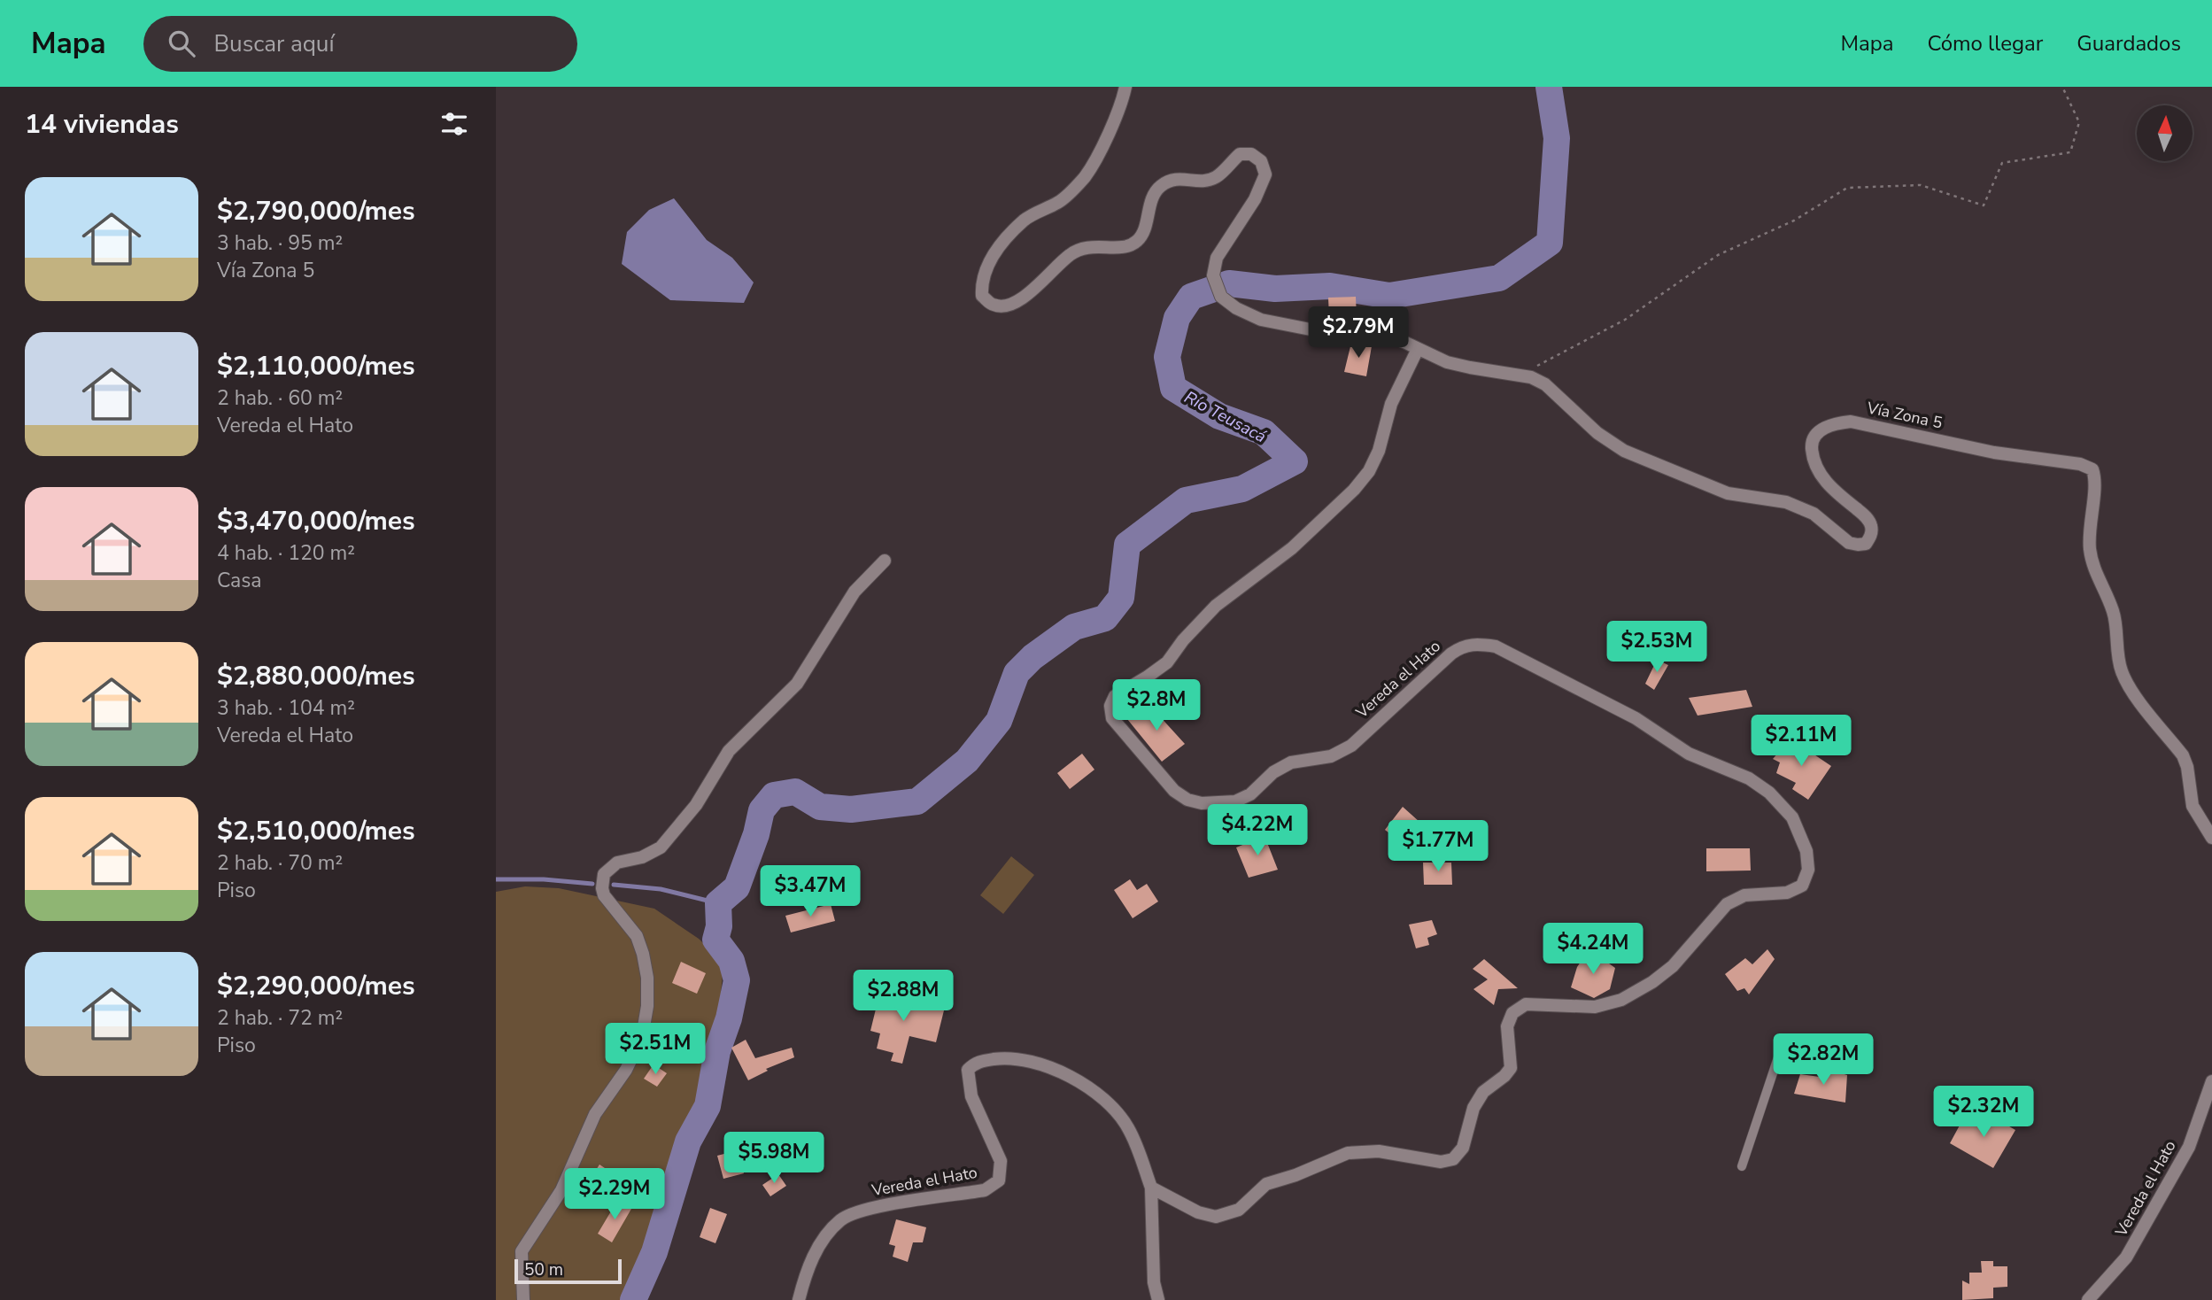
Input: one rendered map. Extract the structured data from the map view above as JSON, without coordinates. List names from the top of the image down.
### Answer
{
  "streets": {
    "street": ["Vía Zona 5", "Vereda el Hato"]
  },
  "crossings": [
    ["Vía Zona 5", "Vereda el Hato"]
  ],
  "water": ["Río Teusacá"],
  "scale_bar": "50 m",
  "north": "top",
  "page": {
    "header": "Mapa",
    "search": "Buscar aquí",
    "nav": ["Mapa", "Cómo llegar", "Guardados"],
    "heading": "14 viviendas",
    "list": [
      {
        "name": "$2,790,000/mes",
        "note": "3 hab. · 95 m² · Vía Zona 5"
      },
      {
        "name": "$2,110,000/mes",
        "note": "2 hab. · 60 m² · Vereda el Hato"
      },
      {
        "name": "$3,470,000/mes",
        "note": "4 hab. · 120 m² · Casa"
      },
      {
        "name": "$2,880,000/mes",
        "note": "3 hab. · 104 m² · Vereda el Hato"
      },
      {
        "name": "$2,510,000/mes",
        "note": "2 hab. · 70 m² · Piso"
      },
      {
        "name": "$2,290,000/mes",
        "note": "2 hab. · 72 m² · Piso"
      }
    ],
    "price": [
      "$2.79M",
      "$2.53M",
      "$2.8M",
      "$2.11M",
      "$4.22M",
      "$1.77M",
      "$3.47M",
      "$4.24M",
      "$2.88M",
      "$2.51M",
      "$2.82M",
      "$2.32M",
      "$5.98M",
      "$2.29M"
    ],
    "scale": "50 m"
  }
}
